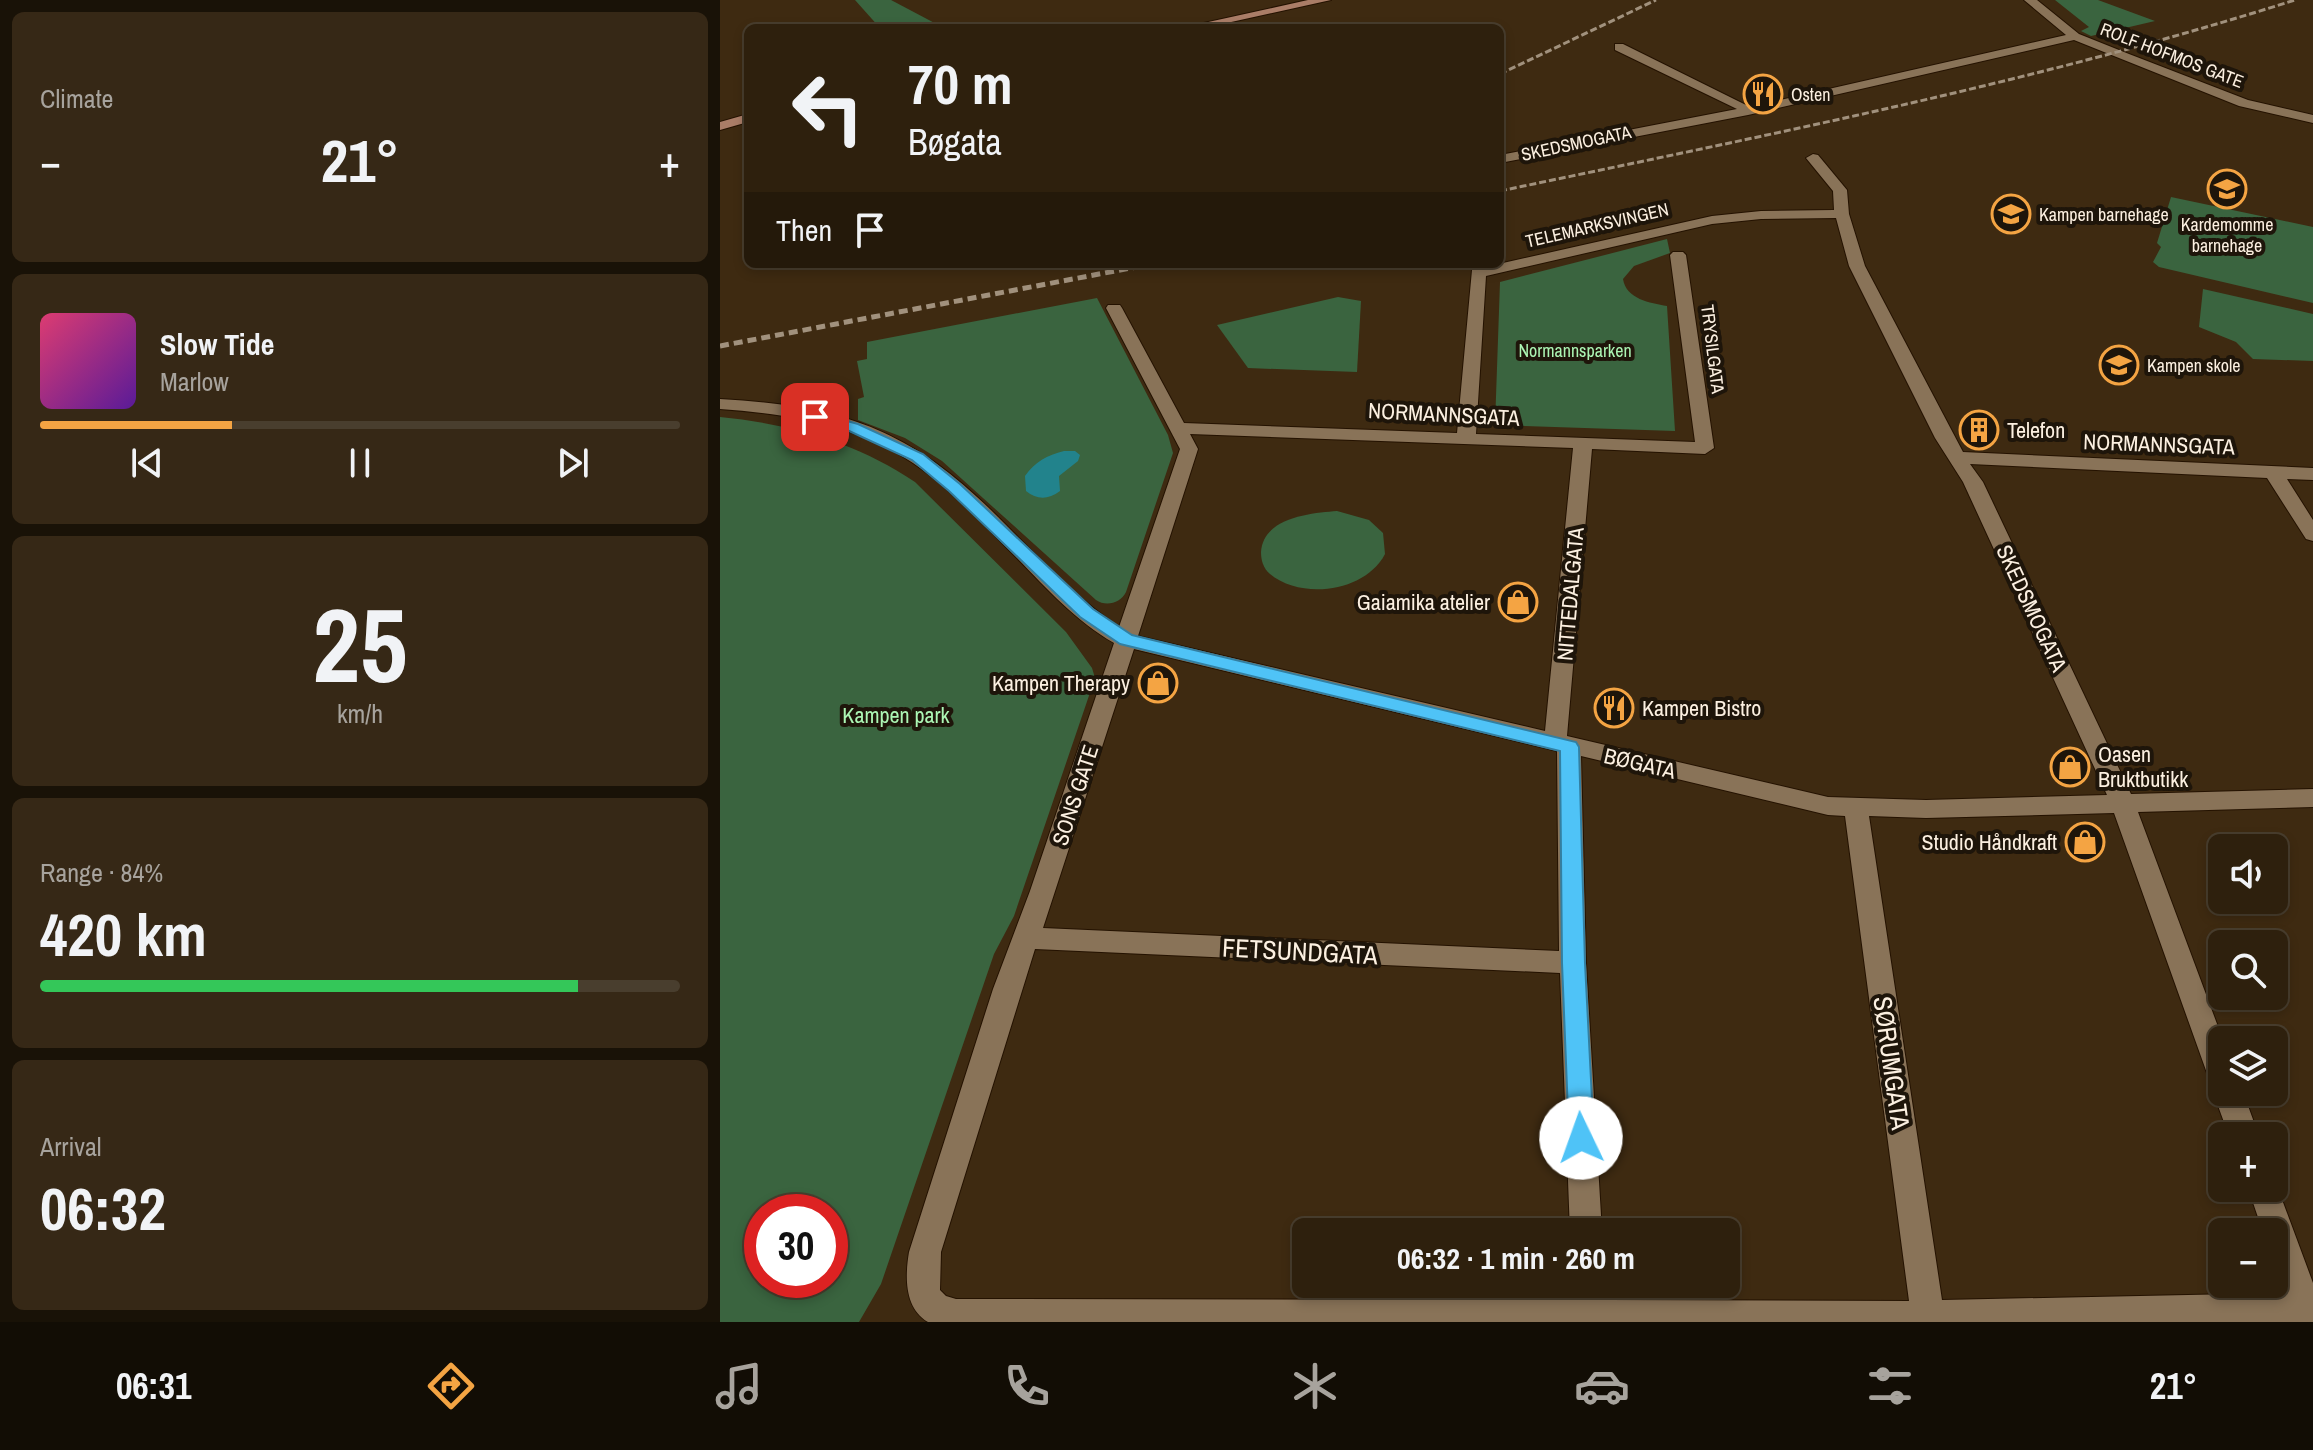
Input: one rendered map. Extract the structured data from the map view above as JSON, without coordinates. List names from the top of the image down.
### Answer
{
  "streets": {
    "street": [
      "ROLF HOFMOS GATE",
      "SKEDSMOGATA",
      "TELEMARKSVINGEN",
      "TRYSILGATA",
      "NORMANNSGATA",
      "NITTEDALGATA",
      "BØGATA",
      "SONS GATE",
      "FETSUNDGATA",
      "SØRUMGATA"
    ]
  },
  "crossings": [
    ["ROLF HOFMOS GATE", "SKEDSMOGATA"],
    ["SKEDSMOGATA", "TELEMARKSVINGEN"],
    ["SKEDSMOGATA", "NORMANNSGATA"],
    ["SKEDSMOGATA", "BØGATA"],
    ["TELEMARKSVINGEN", "NORMANNSGATA"],
    ["TRYSILGATA", "NORMANNSGATA"],
    ["NORMANNSGATA", "NITTEDALGATA"],
    ["NORMANNSGATA", "SONS GATE"],
    ["NITTEDALGATA", "BØGATA"],
    ["NITTEDALGATA", "FETSUNDGATA"],
    ["BØGATA", "SONS GATE"],
    ["BØGATA", "SØRUMGATA"],
    ["SONS GATE", "FETSUNDGATA"]
  ],
  "parks": ["Normannsparken", "Kampen park"],
  "places": {
    "restaurant": ["Osten", "Kampen Bistro"],
    "school or university": ["Kardemomme barnehage", "Kampen barnehage", "Kampen skole"],
    "building": ["Telefon"],
    "shop": [
      "Gaiamika atelier",
      "Kampen Therapy",
      "Oasen Bruktbutikk",
      "Studio Håndkraft"
    ]
  },
  "page": {
    "tile": [
      "Climate",
      ["25", "km/h"],
      ["Range · 84%", "420 km"],
      ["Arrival", "06:32"]
    ],
    "turn": ["70 m", "Bøgata"],
    "heat": ["−", "21°", "+"],
    "then": "Then",
    "song": ["Slow Tide", "Marlow"],
    "map_buttons": ["+", "−"],
    "limit": "30",
    "trip": "06:32 · 1 min · 260 m",
    "tabs": ["06:31", "21°"]
  }
}
